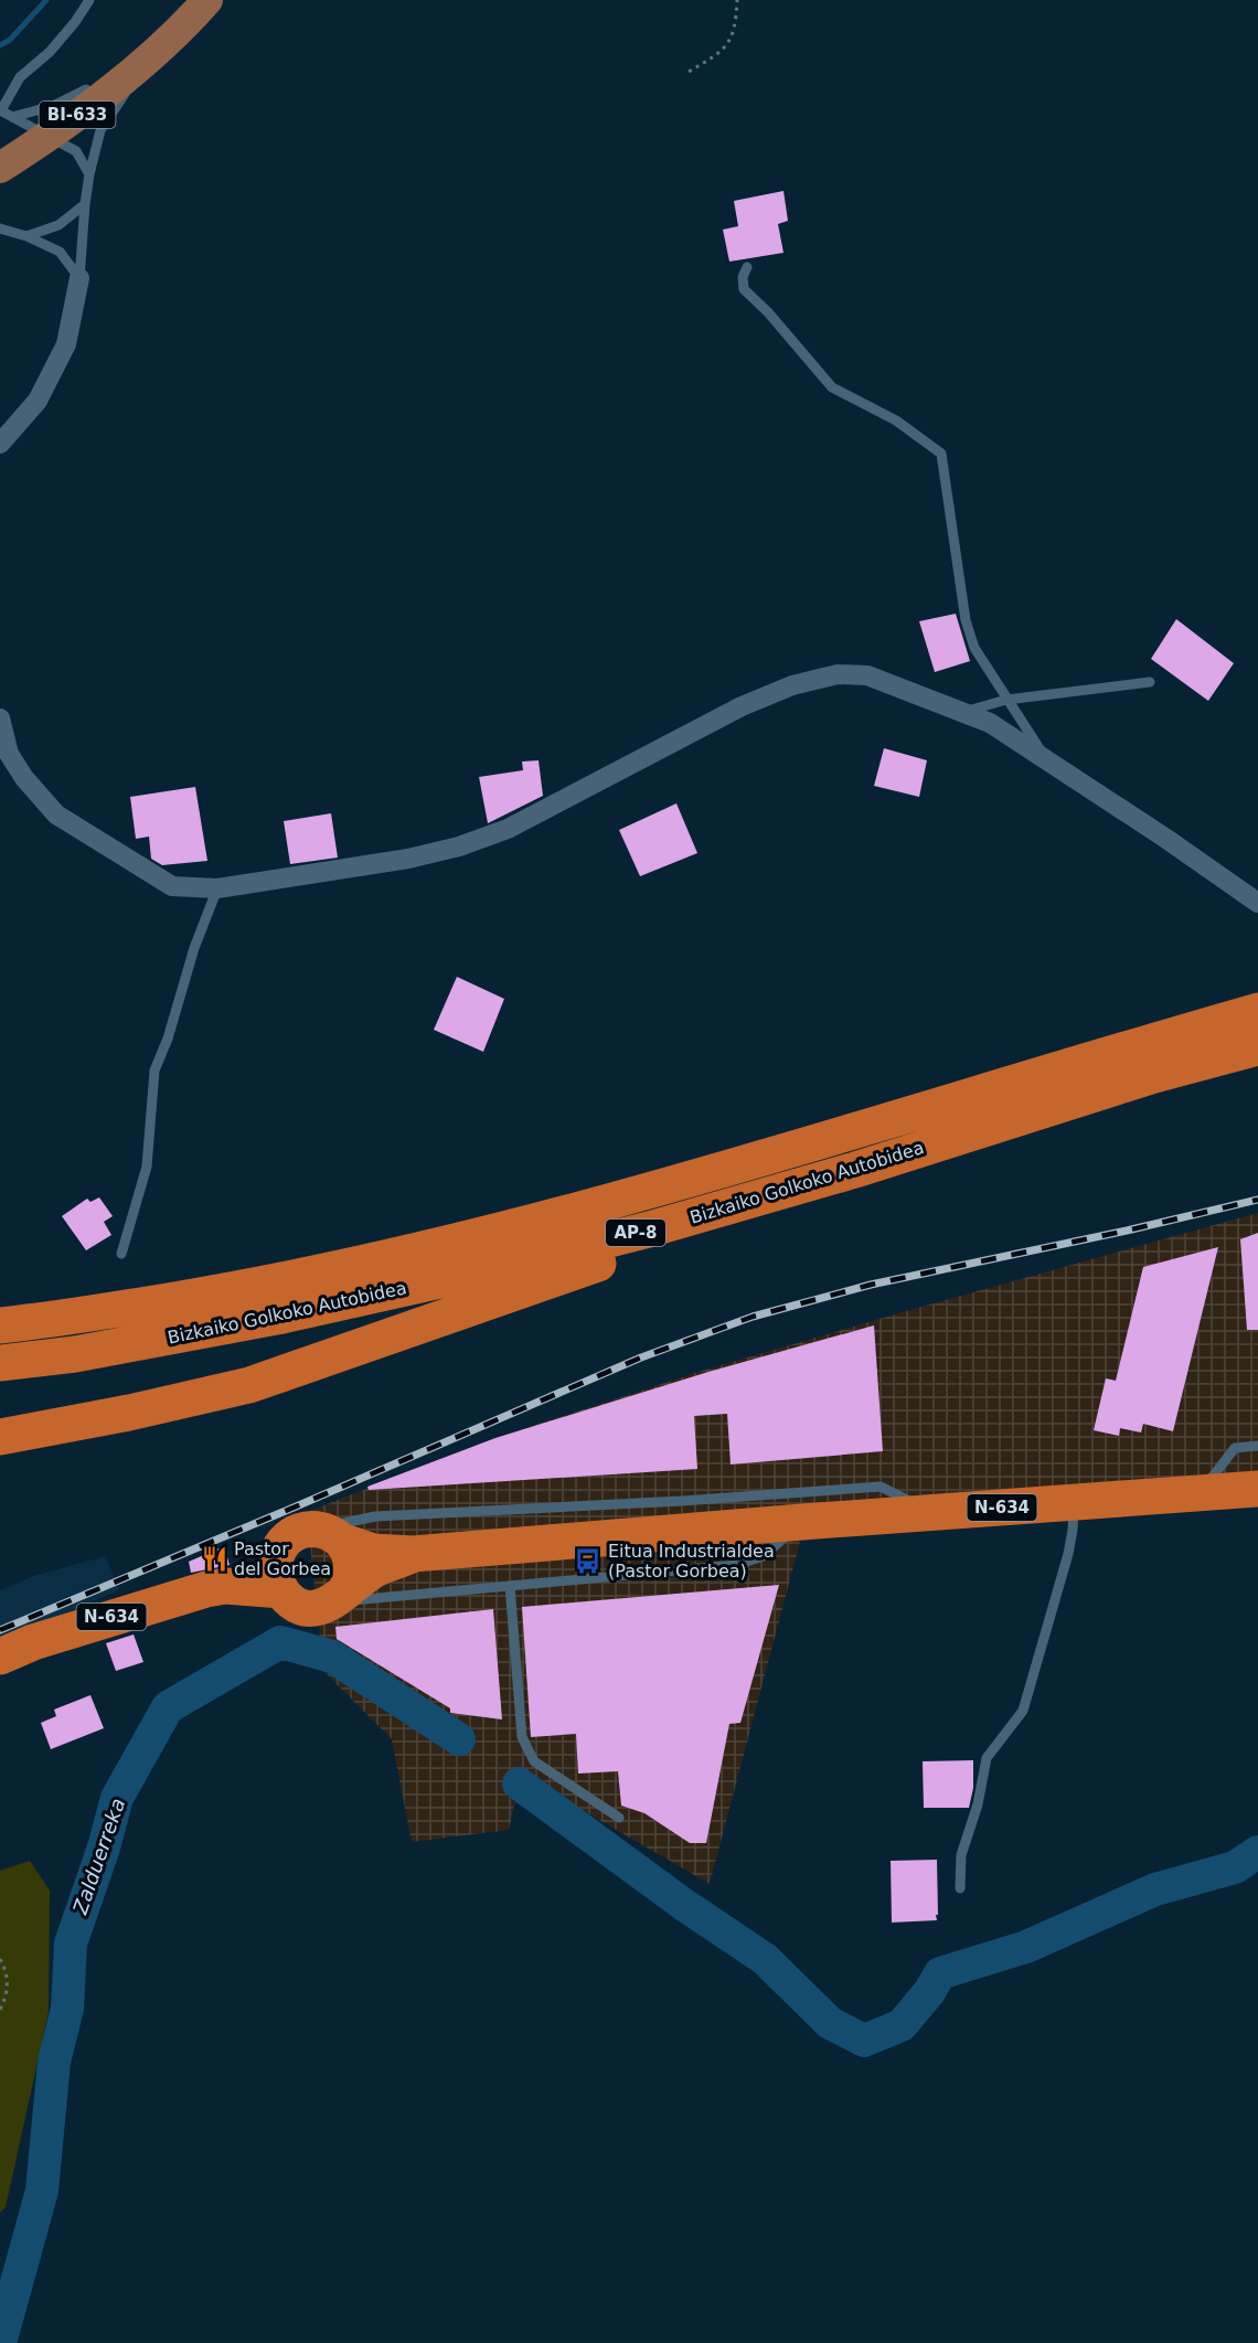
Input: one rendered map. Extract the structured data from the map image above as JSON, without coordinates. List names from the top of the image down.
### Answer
{
  "streets": {
    "highway": ["Bizkaiko Golkoko Autobidea", "AP-8", "N-634"],
    "main road": ["BI-633"]
  },
  "water": ["Zalduerreka"],
  "places": {
    "restaurant": ["Pastor del Gorbea"],
    "bus stop": ["Eitua Industrialdea (Pastor Gorbea)"]
  }
}
